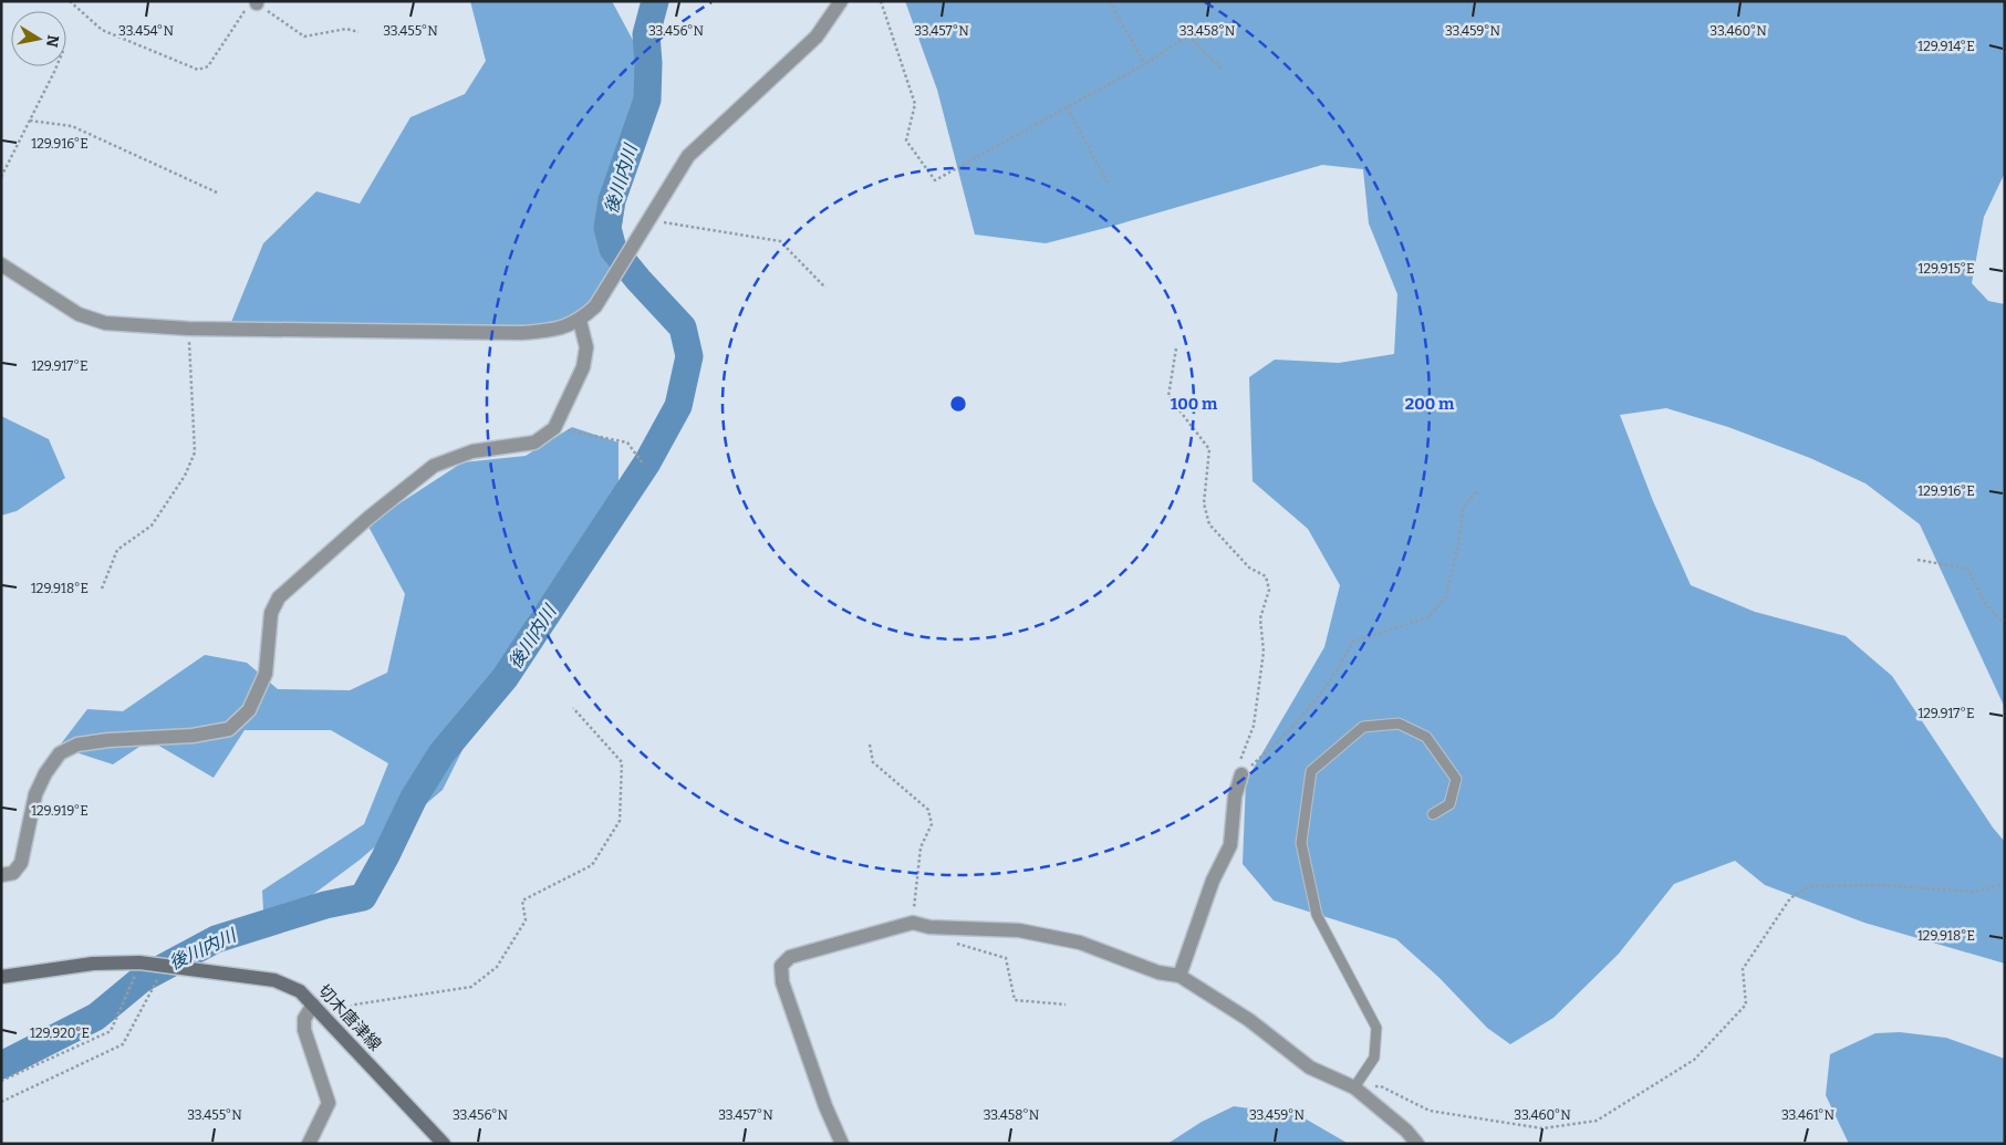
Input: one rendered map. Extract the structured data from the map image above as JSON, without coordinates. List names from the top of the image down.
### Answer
{
  "streets": {
    "main road": ["切木唐津線"]
  },
  "water": ["後川内川"],
  "north": "right",
  "coordinates": [
    "33.454°N",
    "33.455°N",
    "33.456°N",
    "33.457°N",
    "33.458°N",
    "33.459°N",
    "33.460°N",
    "129.914°E",
    "129.916°E",
    "129.915°E",
    "129.917°E",
    "129.918°E",
    "129.919°E",
    "129.920°E",
    "33.461°N"
  ],
  "rings": ["100 m", "200 m"]
}
